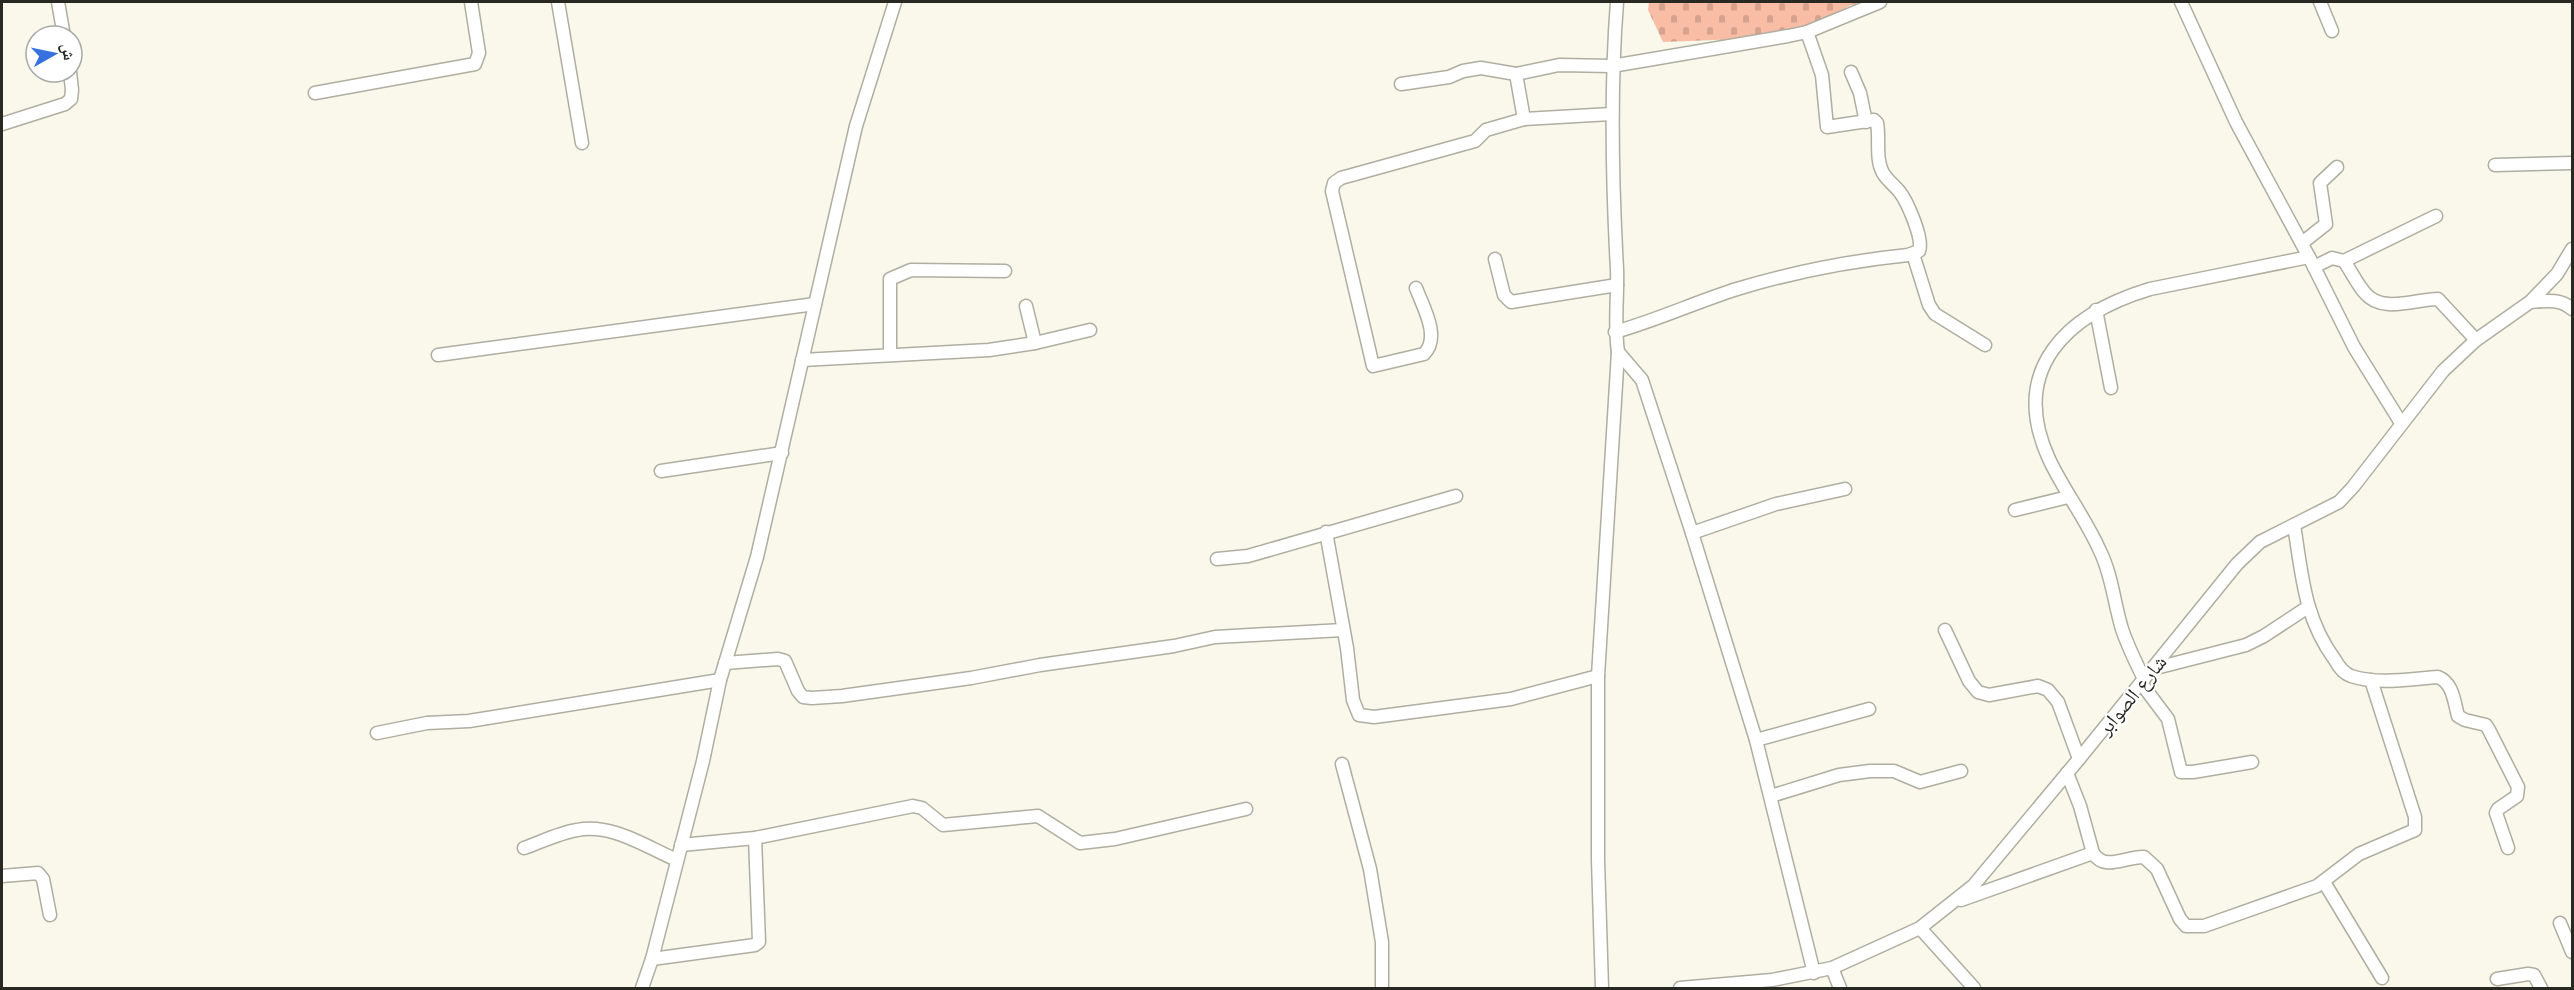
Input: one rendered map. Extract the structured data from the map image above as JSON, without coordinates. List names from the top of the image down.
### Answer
{
  "streets": {
    "street": ["شارع الصوابر"]
  },
  "north": "right"
}
